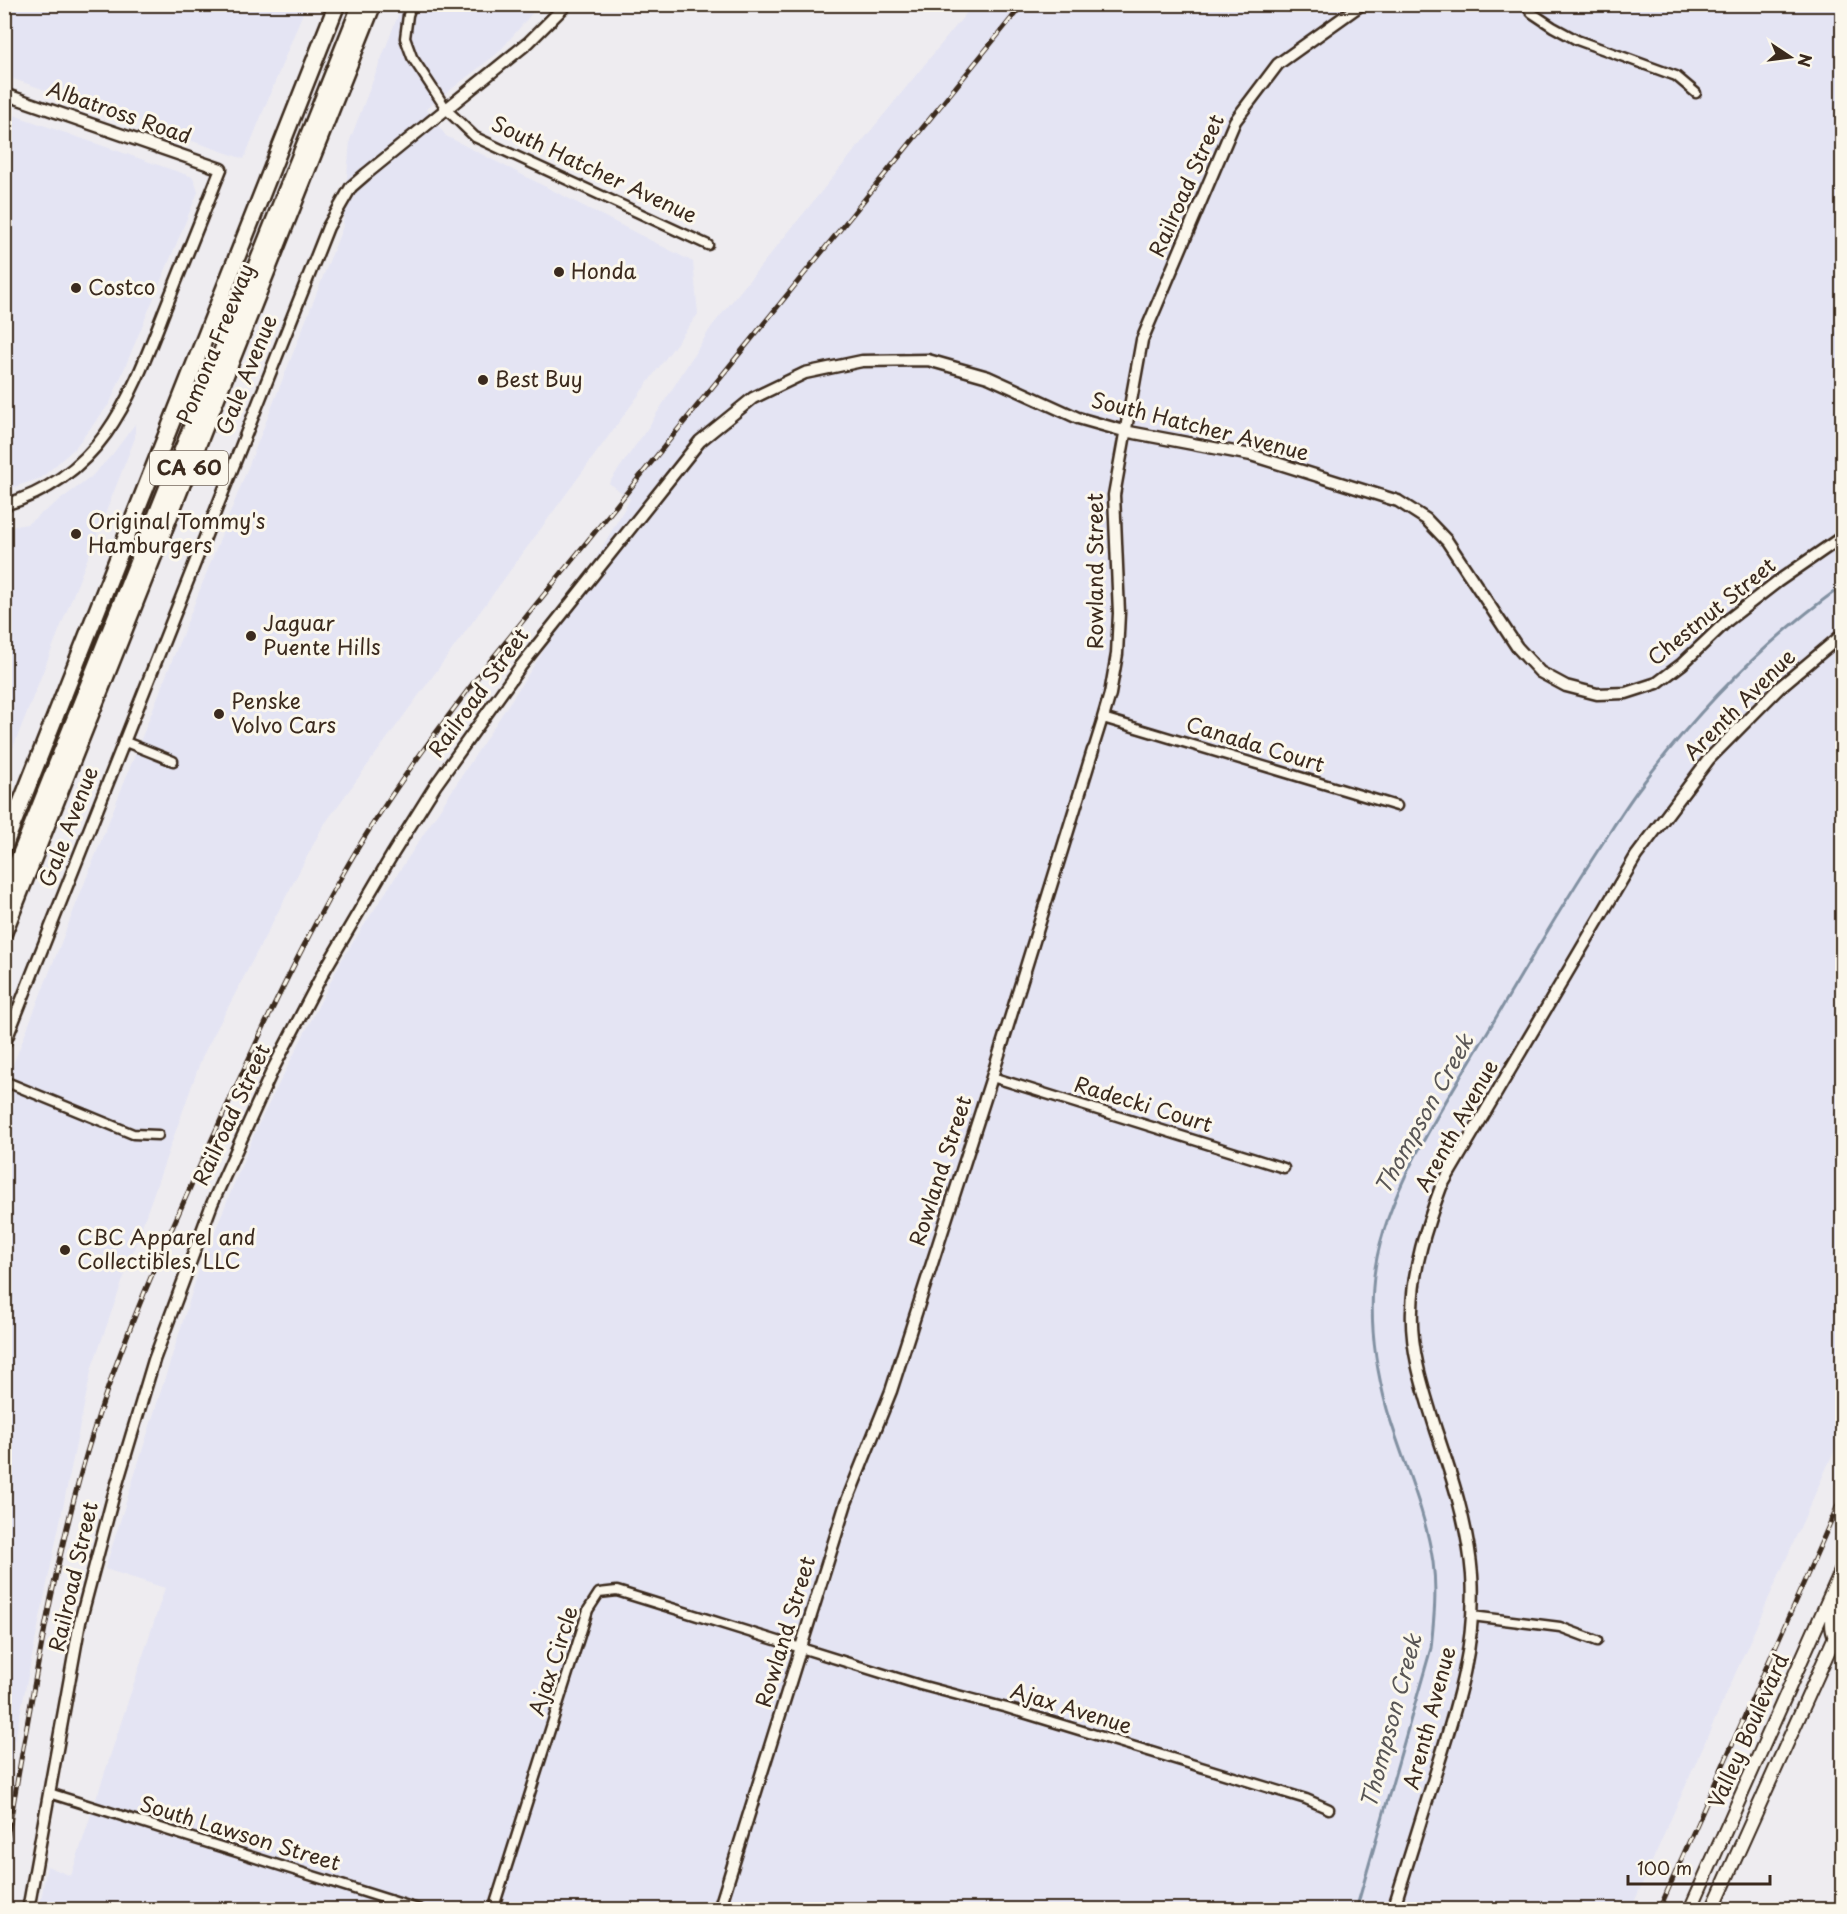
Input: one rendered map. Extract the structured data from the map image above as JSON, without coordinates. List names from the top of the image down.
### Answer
{
  "streets": {
    "highway": ["Pomona Freeway", "CA 60"],
    "main road": ["Valley Boulevard"],
    "street": [
      "Albatross Road",
      "South Hatcher Avenue",
      "Railroad Street",
      "Gale Avenue",
      "Rowland Street",
      "Chestnut Street",
      "Arenth Avenue",
      "Canada Court",
      "Radecki Court",
      "Ajax Circle",
      "Ajax Avenue",
      "South Lawson Street"
    ]
  },
  "crossings": [
    ["South Hatcher Avenue", "Railroad Street"],
    ["South Hatcher Avenue", "Gale Avenue"],
    ["South Hatcher Avenue", "Rowland Street"],
    ["South Hatcher Avenue", "Chestnut Street"],
    ["Railroad Street", "Rowland Street"],
    ["Railroad Street", "South Lawson Street"],
    ["Rowland Street", "Canada Court"],
    ["Rowland Street", "Radecki Court"],
    ["Rowland Street", "Ajax Circle"],
    ["Rowland Street", "Ajax Avenue"],
    ["Ajax Circle", "Ajax Avenue"]
  ],
  "water": ["Thompson Creek"],
  "places": [
    "Honda",
    "Costco",
    "Best Buy",
    "Original Tommy's Hamburgers",
    "Jaguar Puente Hills",
    "Penske Volvo Cars",
    "CBC Apparel and Collectibles, LLC"
  ],
  "scale_bar": "100 m",
  "north": "right"
}
